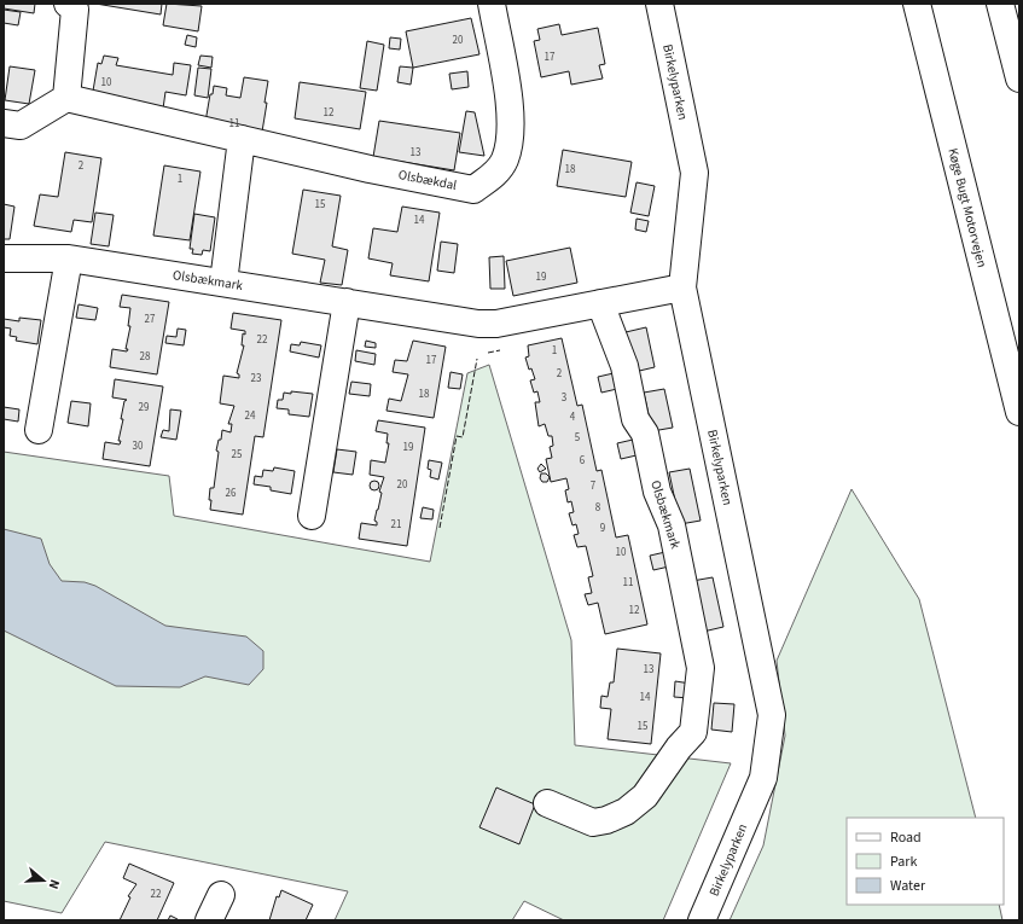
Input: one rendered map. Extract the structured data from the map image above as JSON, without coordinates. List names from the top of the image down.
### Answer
{
  "streets": {
    "main road": [
      "Birkelyparken",
      "Olsbækdal",
      "Køge Bugt Motorvejen",
      "Olsbækmark"
    ]
  },
  "crossings": [
    ["Birkelyparken", "Olsbækmark"]
  ],
  "house_numbers": [
    "20",
    "17",
    "10",
    "12",
    "11",
    "13",
    "2",
    "18",
    "1",
    "15",
    "14",
    "19",
    "27",
    "22",
    "1",
    "28",
    "17",
    "2",
    "23",
    "18",
    "3",
    "29",
    "24",
    "4",
    "5",
    "30",
    "19",
    "25",
    "6",
    "20",
    "7",
    "26",
    "8",
    "21",
    "9",
    "10",
    "11",
    "12",
    "13",
    "14",
    "15",
    "22"
  ],
  "legend": ["Road", "Park", "Water"],
  "north": "right"
}
